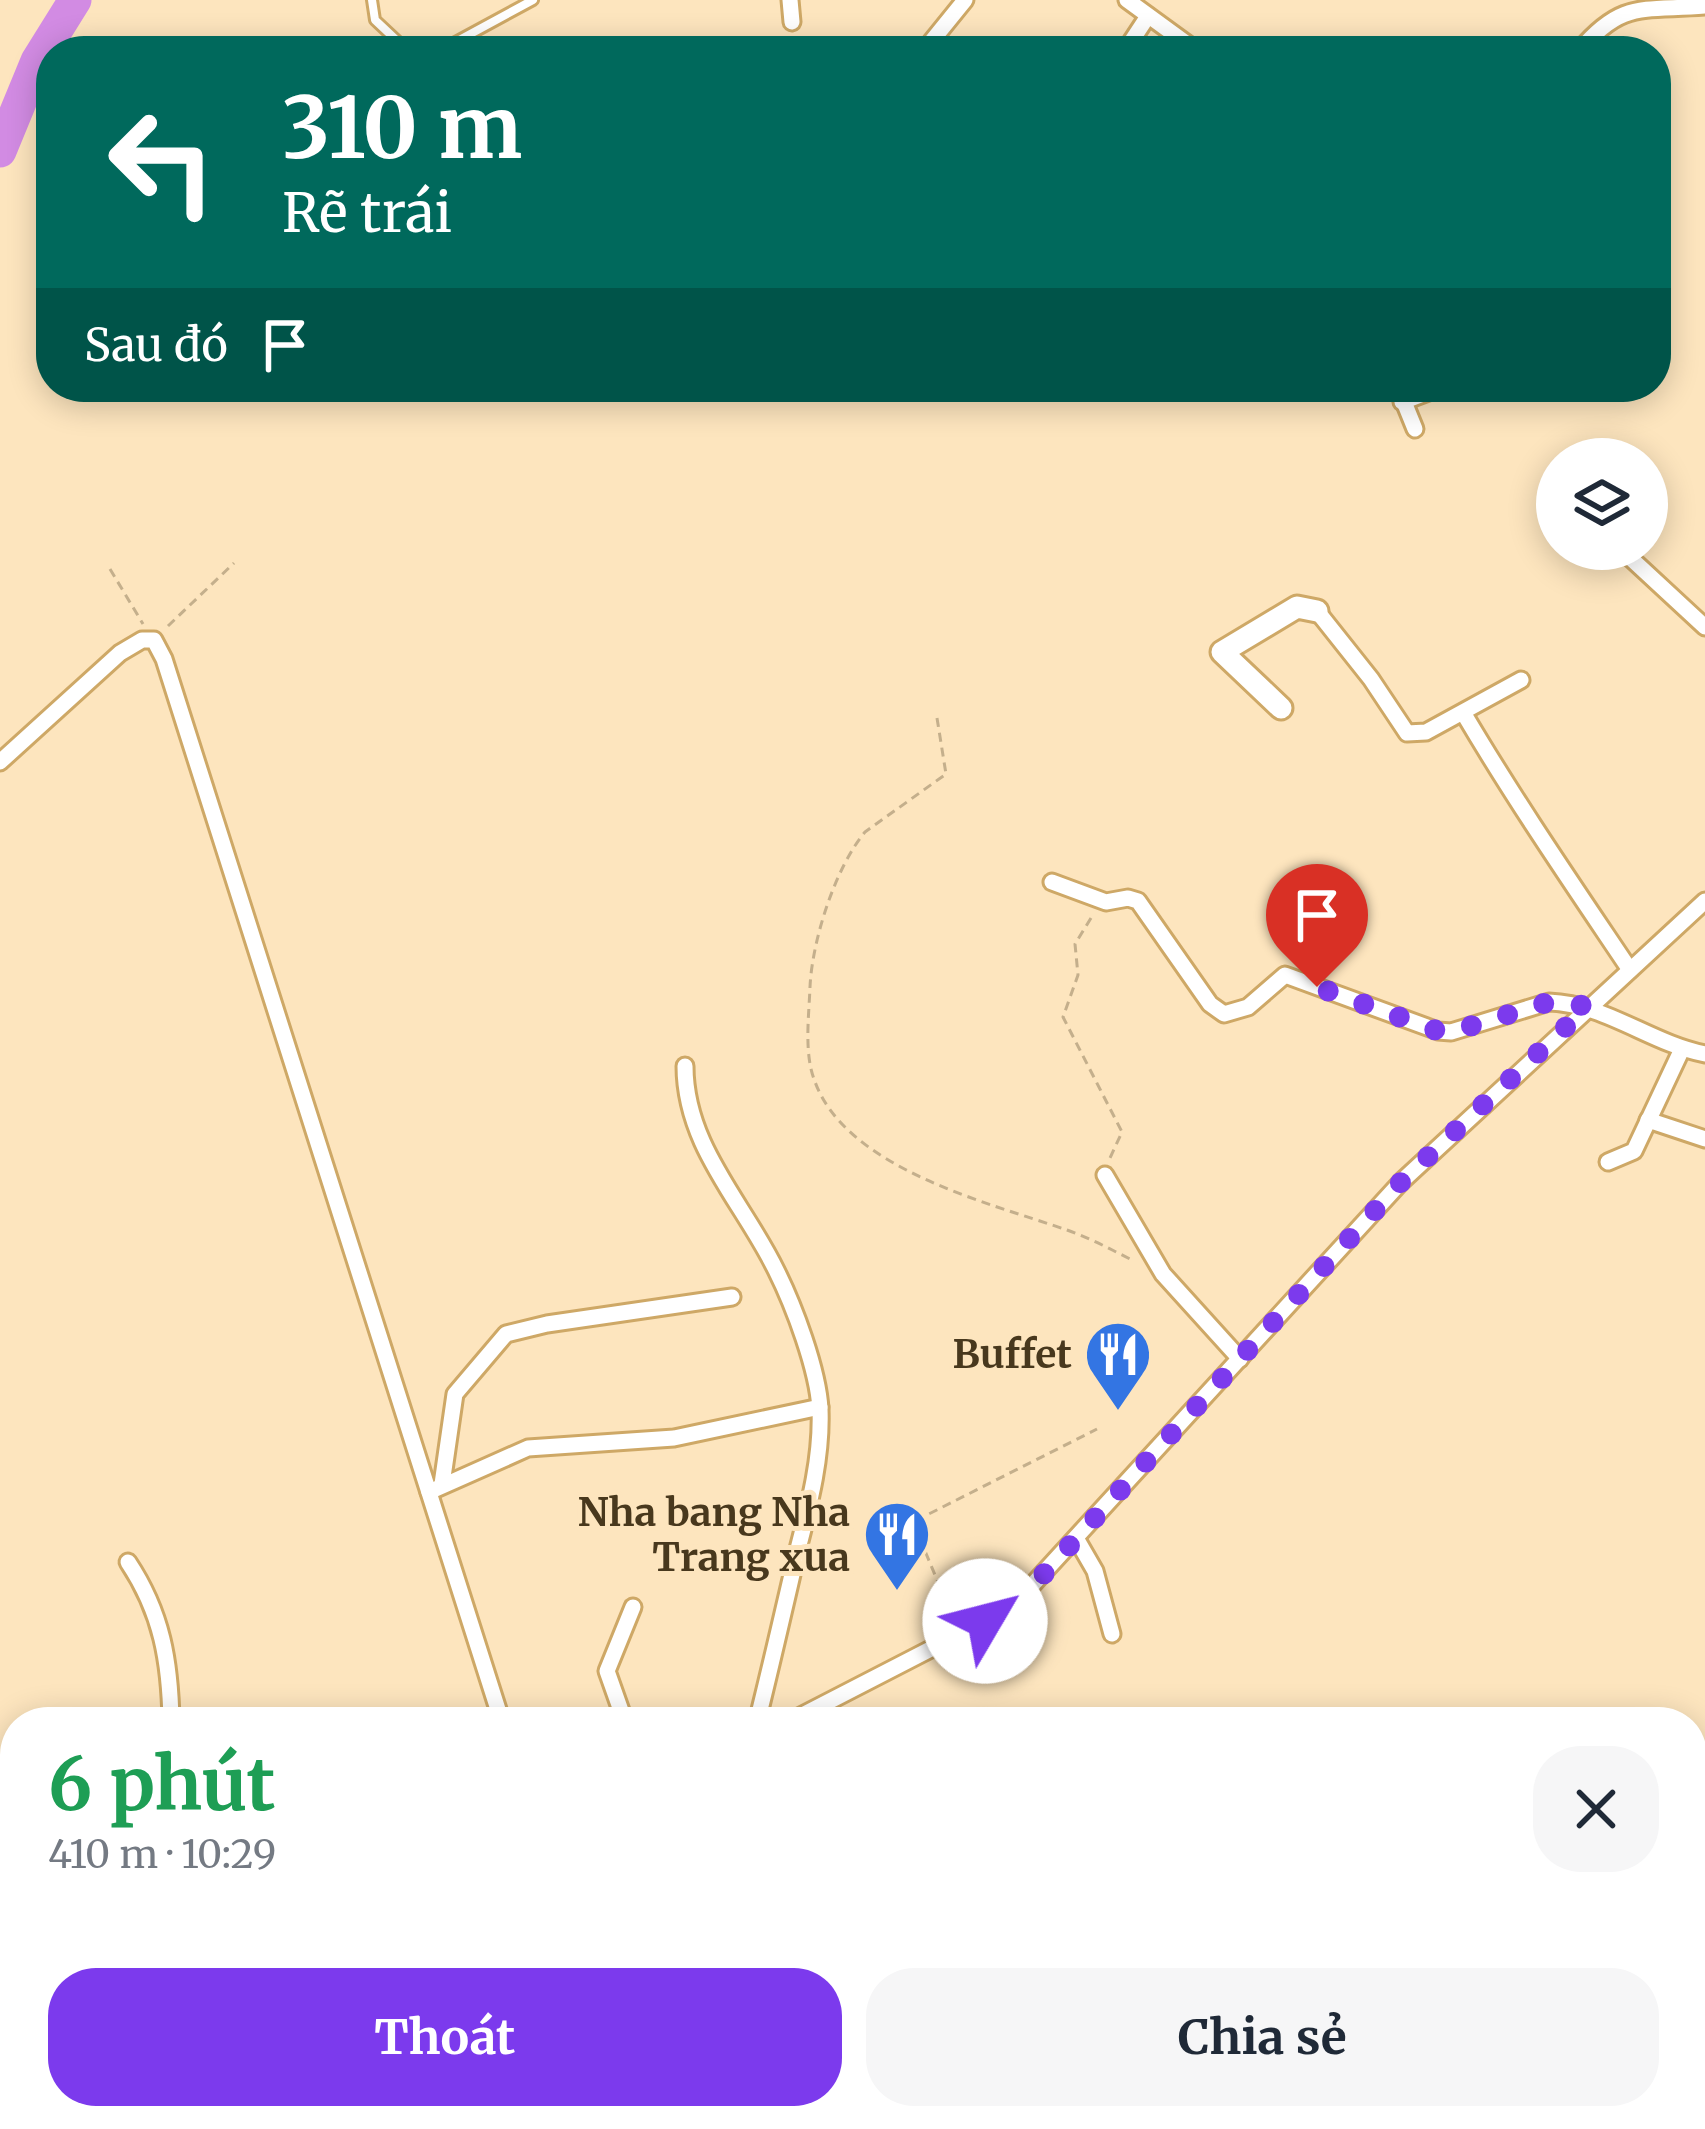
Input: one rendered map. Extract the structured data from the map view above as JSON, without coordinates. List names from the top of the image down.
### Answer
{
  "places": {
    "restaurant": ["Buffet", "Nha bang Nha Trang xua"]
  },
  "page": {
    "turn": ["310 m", "Rẽ trái"],
    "then": "Sau đó",
    "heading": ["6 phút", "410 m · 10:29"],
    "buttons": ["Thoát", "Chia sẻ"]
  }
}
